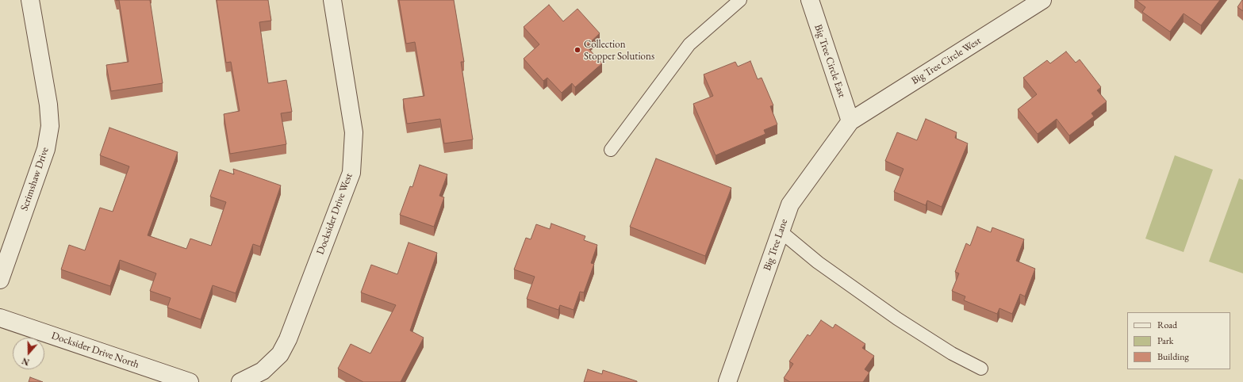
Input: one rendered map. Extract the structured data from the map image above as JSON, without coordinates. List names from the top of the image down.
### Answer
{
  "streets": {
    "street": [
      "Big Tree Circle East",
      "Big Tree Circle West",
      "Scrimshaw Drive",
      "Docksider Drive West",
      "Big Tree Lane",
      "Docksider Drive North"
    ]
  },
  "crossings": [
    ["Big Tree Circle East", "Big Tree Circle West"],
    ["Big Tree Circle East", "Big Tree Lane"],
    ["Big Tree Circle West", "Big Tree Lane"]
  ],
  "places": ["Collection Stopper Solutions"],
  "legend": ["Road", "Park", "Building"],
  "north": "bottom"
}
